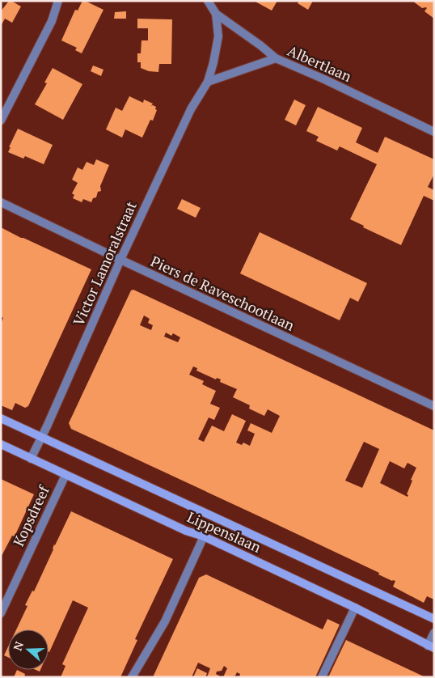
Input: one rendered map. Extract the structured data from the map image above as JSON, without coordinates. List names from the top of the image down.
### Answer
{
  "streets": {
    "main road": ["Lippenslaan"],
    "street": [
      "Albertlaan",
      "Victor Lamoralstraat",
      "Piers de Raveschootlaan",
      "Kopsdreef"
    ]
  },
  "crossings": [
    ["Albertlaan", "Victor Lamoralstraat"],
    ["Victor Lamoralstraat", "Piers de Raveschootlaan"],
    ["Victor Lamoralstraat", "Lippenslaan"],
    ["Kopsdreef", "Lippenslaan"]
  ],
  "north": "left"
}
